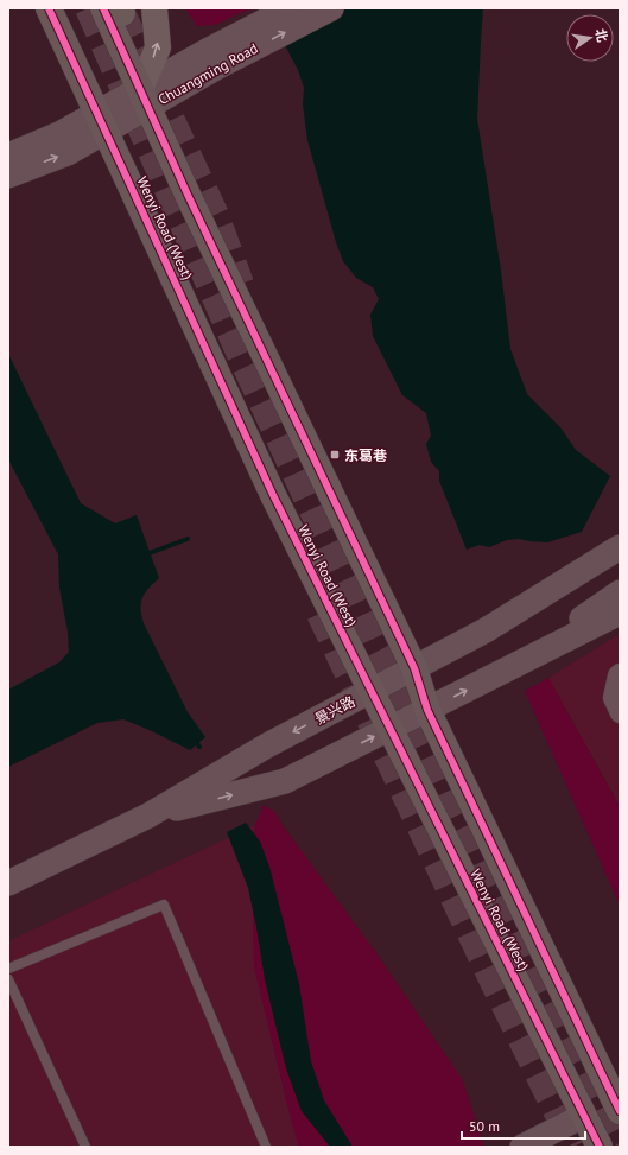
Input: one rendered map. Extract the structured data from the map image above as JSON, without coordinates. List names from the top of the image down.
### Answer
{
  "streets": {
    "main road": ["Wenyi Road (West)"],
    "street": ["Chuangming Road", "景兴路"]
  },
  "crossings": [
    ["Chuangming Road", "Wenyi Road (West)"],
    ["Wenyi Road (West)", "景兴路"]
  ],
  "places": {
    "transit": ["东葛巷"]
  },
  "scale_bar": "50 m",
  "north": "right"
}
